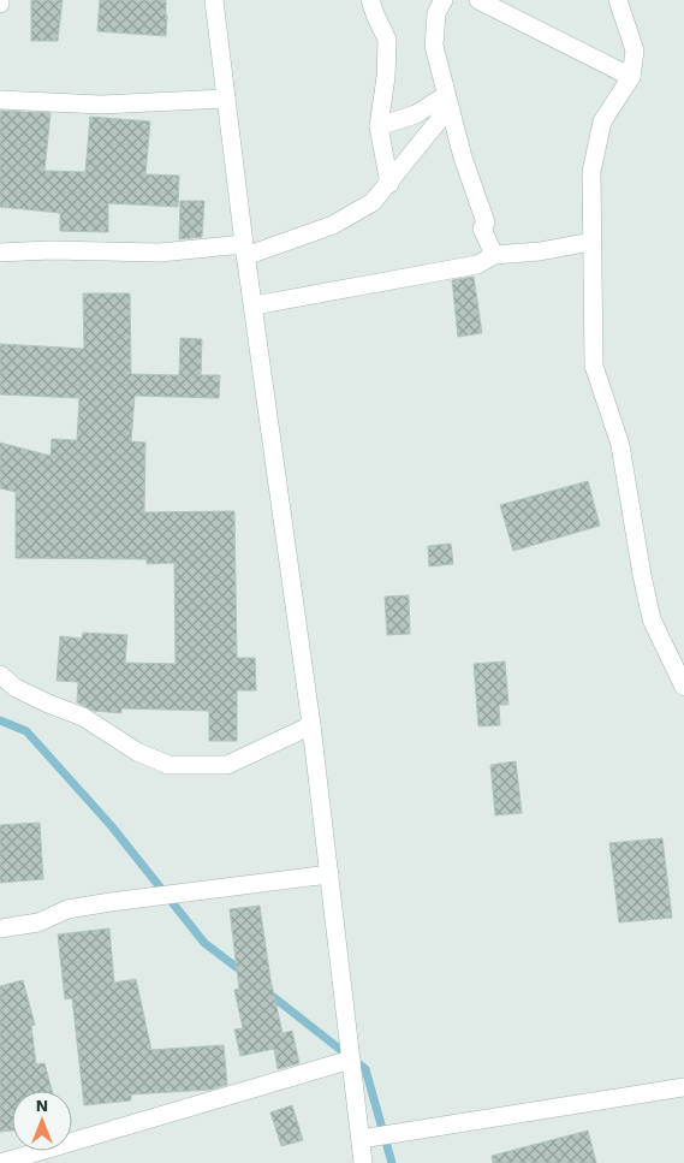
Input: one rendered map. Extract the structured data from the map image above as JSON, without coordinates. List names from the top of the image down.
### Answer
{
  "north": "top"
}
